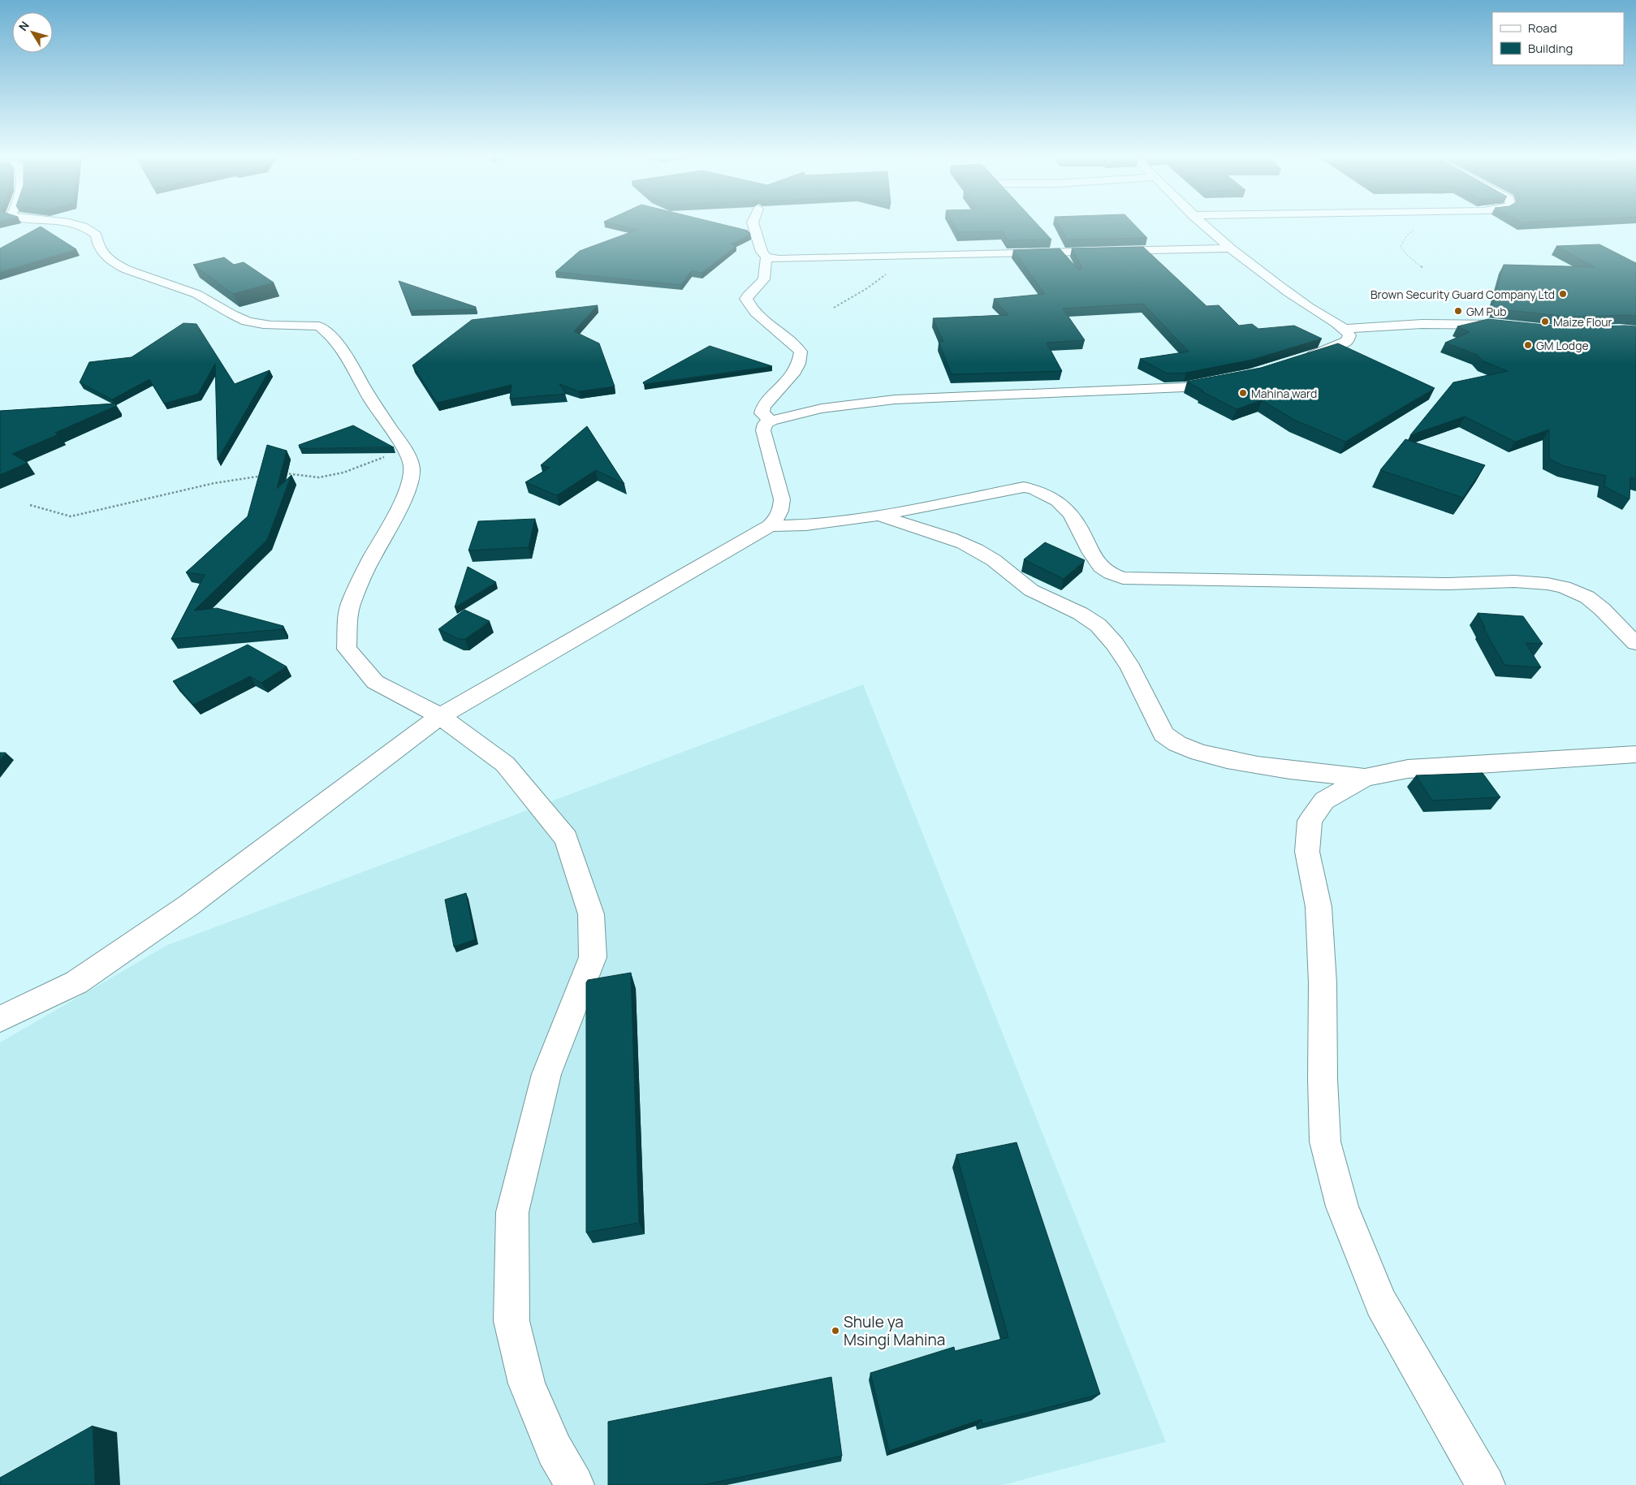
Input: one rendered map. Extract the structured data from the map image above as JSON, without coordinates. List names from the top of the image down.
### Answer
{
  "places": [
    "Brown Security Guard Company Ltd",
    "GM Pub",
    "Maize Flour",
    "GM Lodge",
    "Mahina ward",
    "Shule ya Msingi Mahina"
  ],
  "legend": ["Road", "Building"],
  "north": "top left"
}
